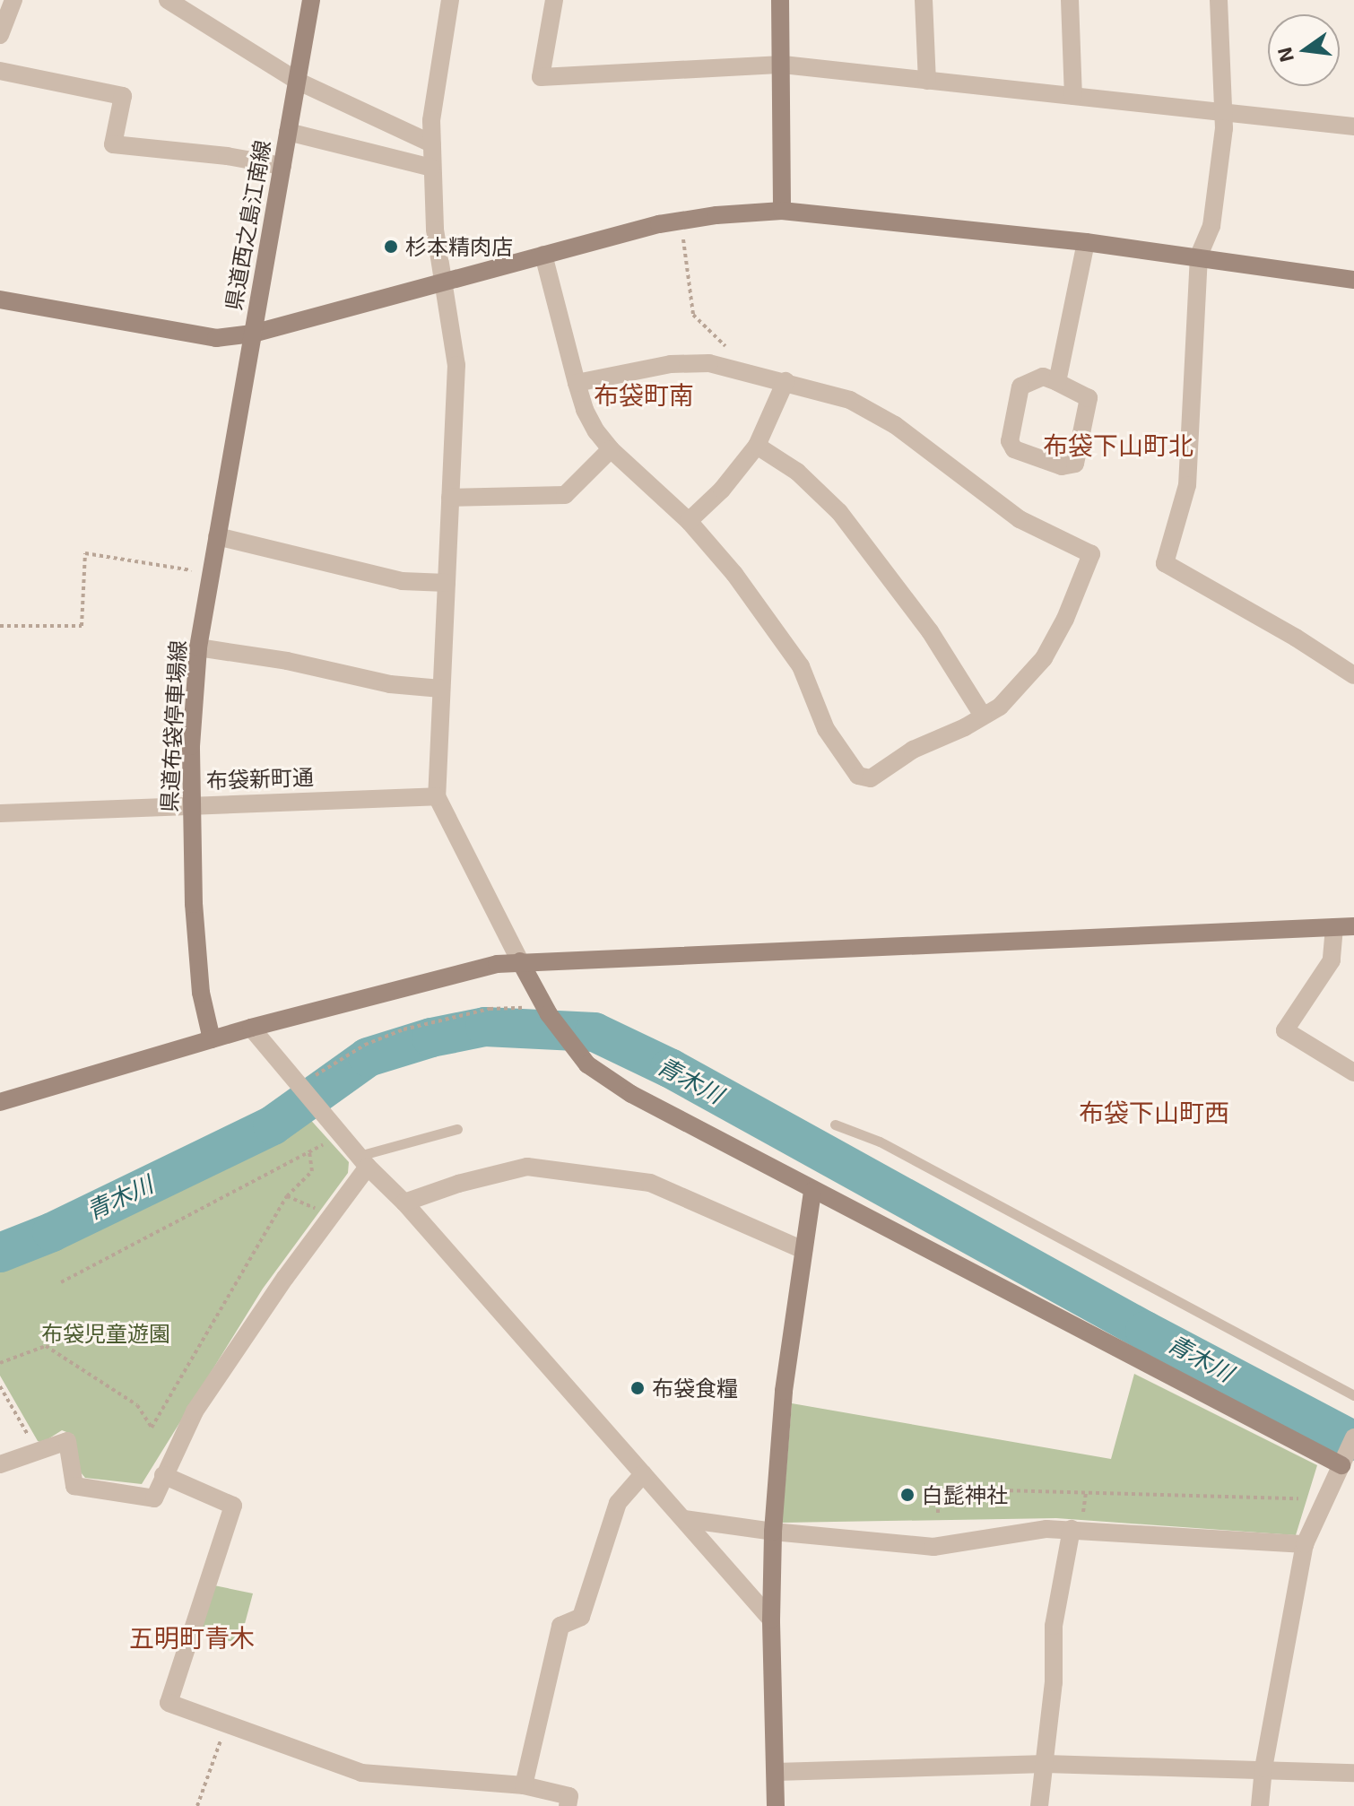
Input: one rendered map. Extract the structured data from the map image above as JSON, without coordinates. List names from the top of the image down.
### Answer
{
  "streets": {
    "street": ["県道西之島江南線", "県道布袋停車場線", "布袋新町通"]
  },
  "crossings": [
    ["県道西之島江南線", "県道布袋停車場線"],
    ["県道布袋停車場線", "布袋新町通"]
  ],
  "districts": [
    "布袋町南",
    "布袋下山町北",
    "布袋下山町西",
    "五明町青木"
  ],
  "water": ["青木川"],
  "parks": ["布袋児童遊園"],
  "places": ["杉本精肉店", "布袋食糧", "白髭神社"],
  "north": "left"
}
